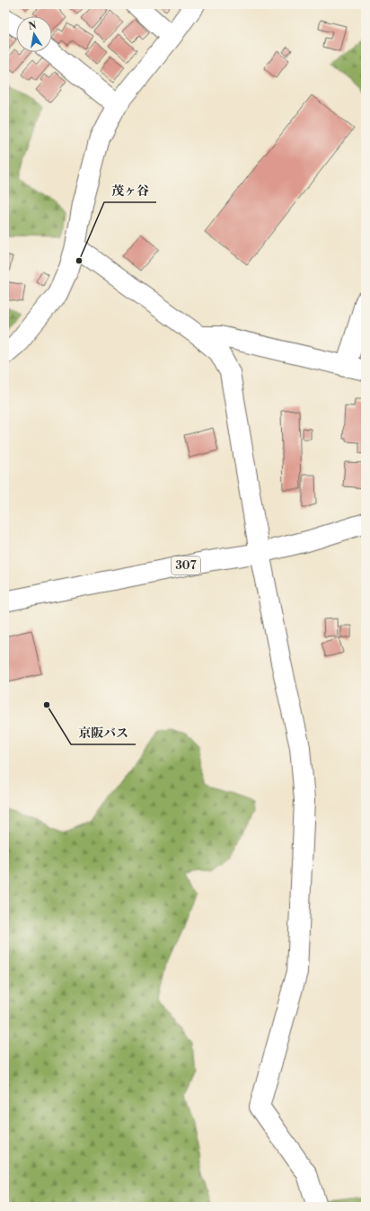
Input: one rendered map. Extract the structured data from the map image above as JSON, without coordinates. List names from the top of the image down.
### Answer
{
  "streets": {
    "main road": ["307"]
  },
  "places": ["茂ヶ谷", "京阪バス"],
  "north": "top"
}
